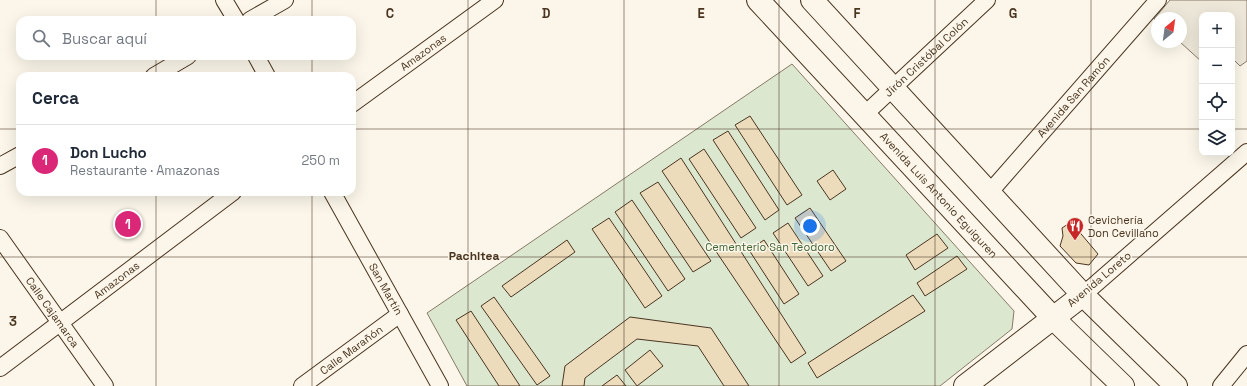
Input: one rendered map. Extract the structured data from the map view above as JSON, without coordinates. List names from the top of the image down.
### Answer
{
  "streets": {
    "main road": ["Avenida Luis Antonio Eguiguren", "Avenida Loreto"],
    "street": [
      "Amazonas",
      "Jirón Cristóbal Colón",
      "Avenida San Ramón",
      "San Martín",
      "Calle Cajamarca",
      "Calle Marañón"
    ]
  },
  "crossings": [
    ["Amazonas", "Calle Cajamarca"],
    ["Jirón Cristóbal Colón", "Avenida Luis Antonio Eguiguren"],
    ["Avenida Luis Antonio Eguiguren", "Avenida Loreto"],
    ["San Martín", "Calle Marañón"]
  ],
  "districts": ["Pachitea"],
  "parks": ["Cementerio San Teodoro"],
  "places": {
    "restaurant": ["Cevichería Don Cevillano"]
  },
  "north": "top right",
  "page": {
    "map_buttons": ["+", "−"],
    "search": "Buscar aquí",
    "heading": "Cerca",
    "list": [
      {
        "mark": "1",
        "name": "Don Lucho",
        "note": "Restaurante · Amazonas",
        "value": "250 m"
      }
    ],
    "pins": "1"
  },
  "grid": {
    "columns": [
      "C",
      "D",
      "E",
      "F",
      "G"
    ],
    "rows": ["3"]
  }
}
